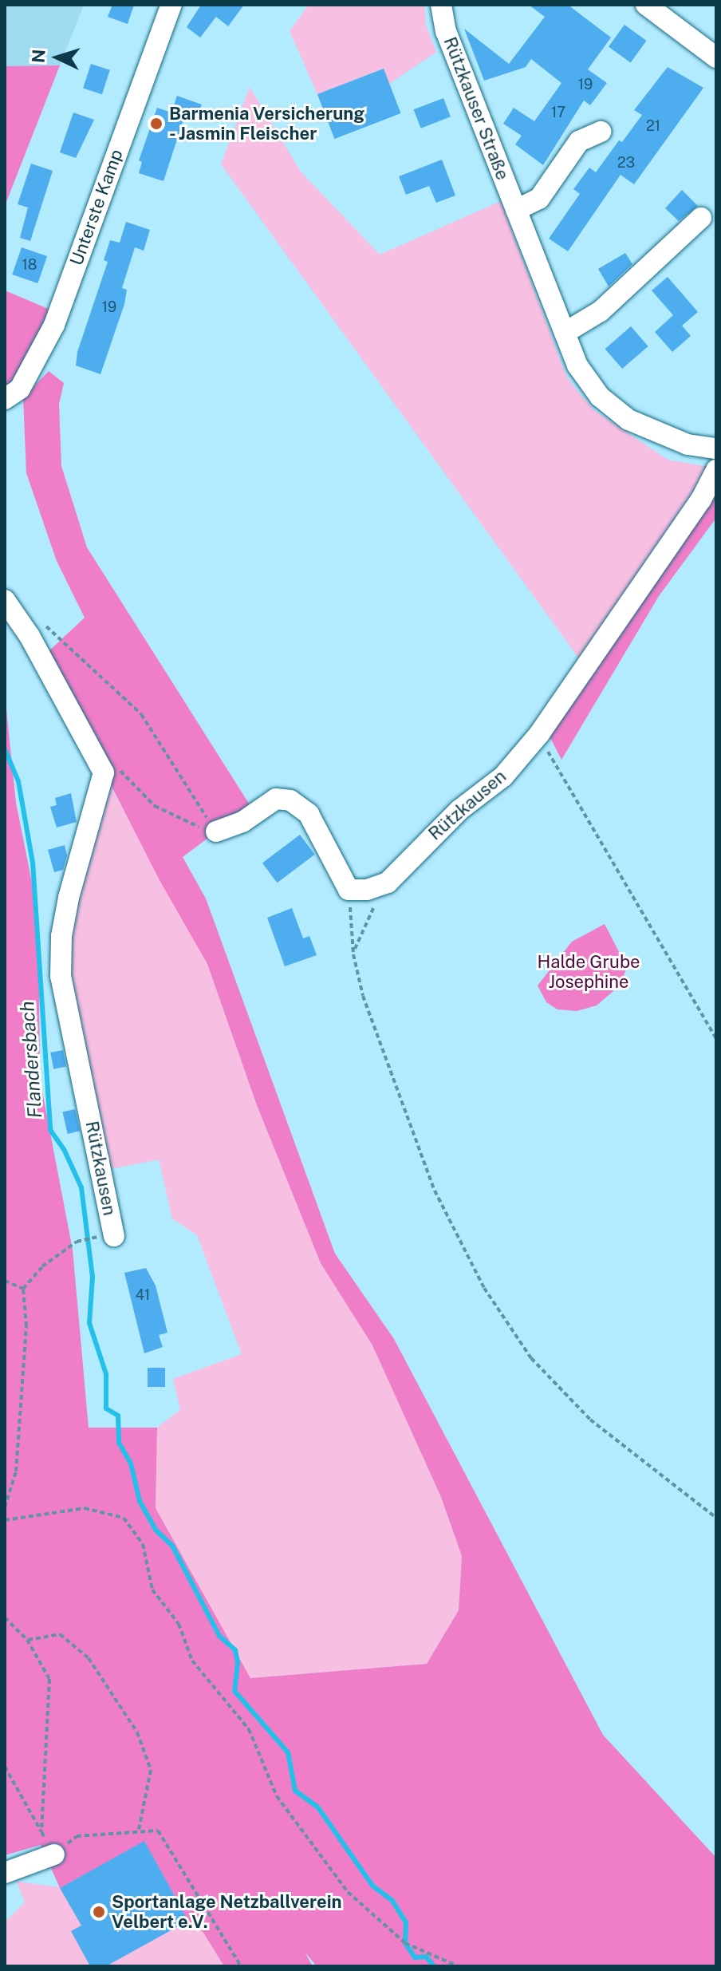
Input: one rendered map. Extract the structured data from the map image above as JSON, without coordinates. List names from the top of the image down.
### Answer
{
  "streets": {
    "street": ["Rützkauser Straße", "Unterste Kamp", "Rützkausen"]
  },
  "water": ["Flandersbach"],
  "parks": ["Halde Grube Josephine"],
  "places": ["Barmenia Versicherung - Jasmin Fleischer", "Sportanlage Netzballverein Velbert e.V."],
  "house_numbers": [
    "19",
    "17",
    "21",
    "23",
    "18",
    "19",
    "41"
  ],
  "north": "left"
}
